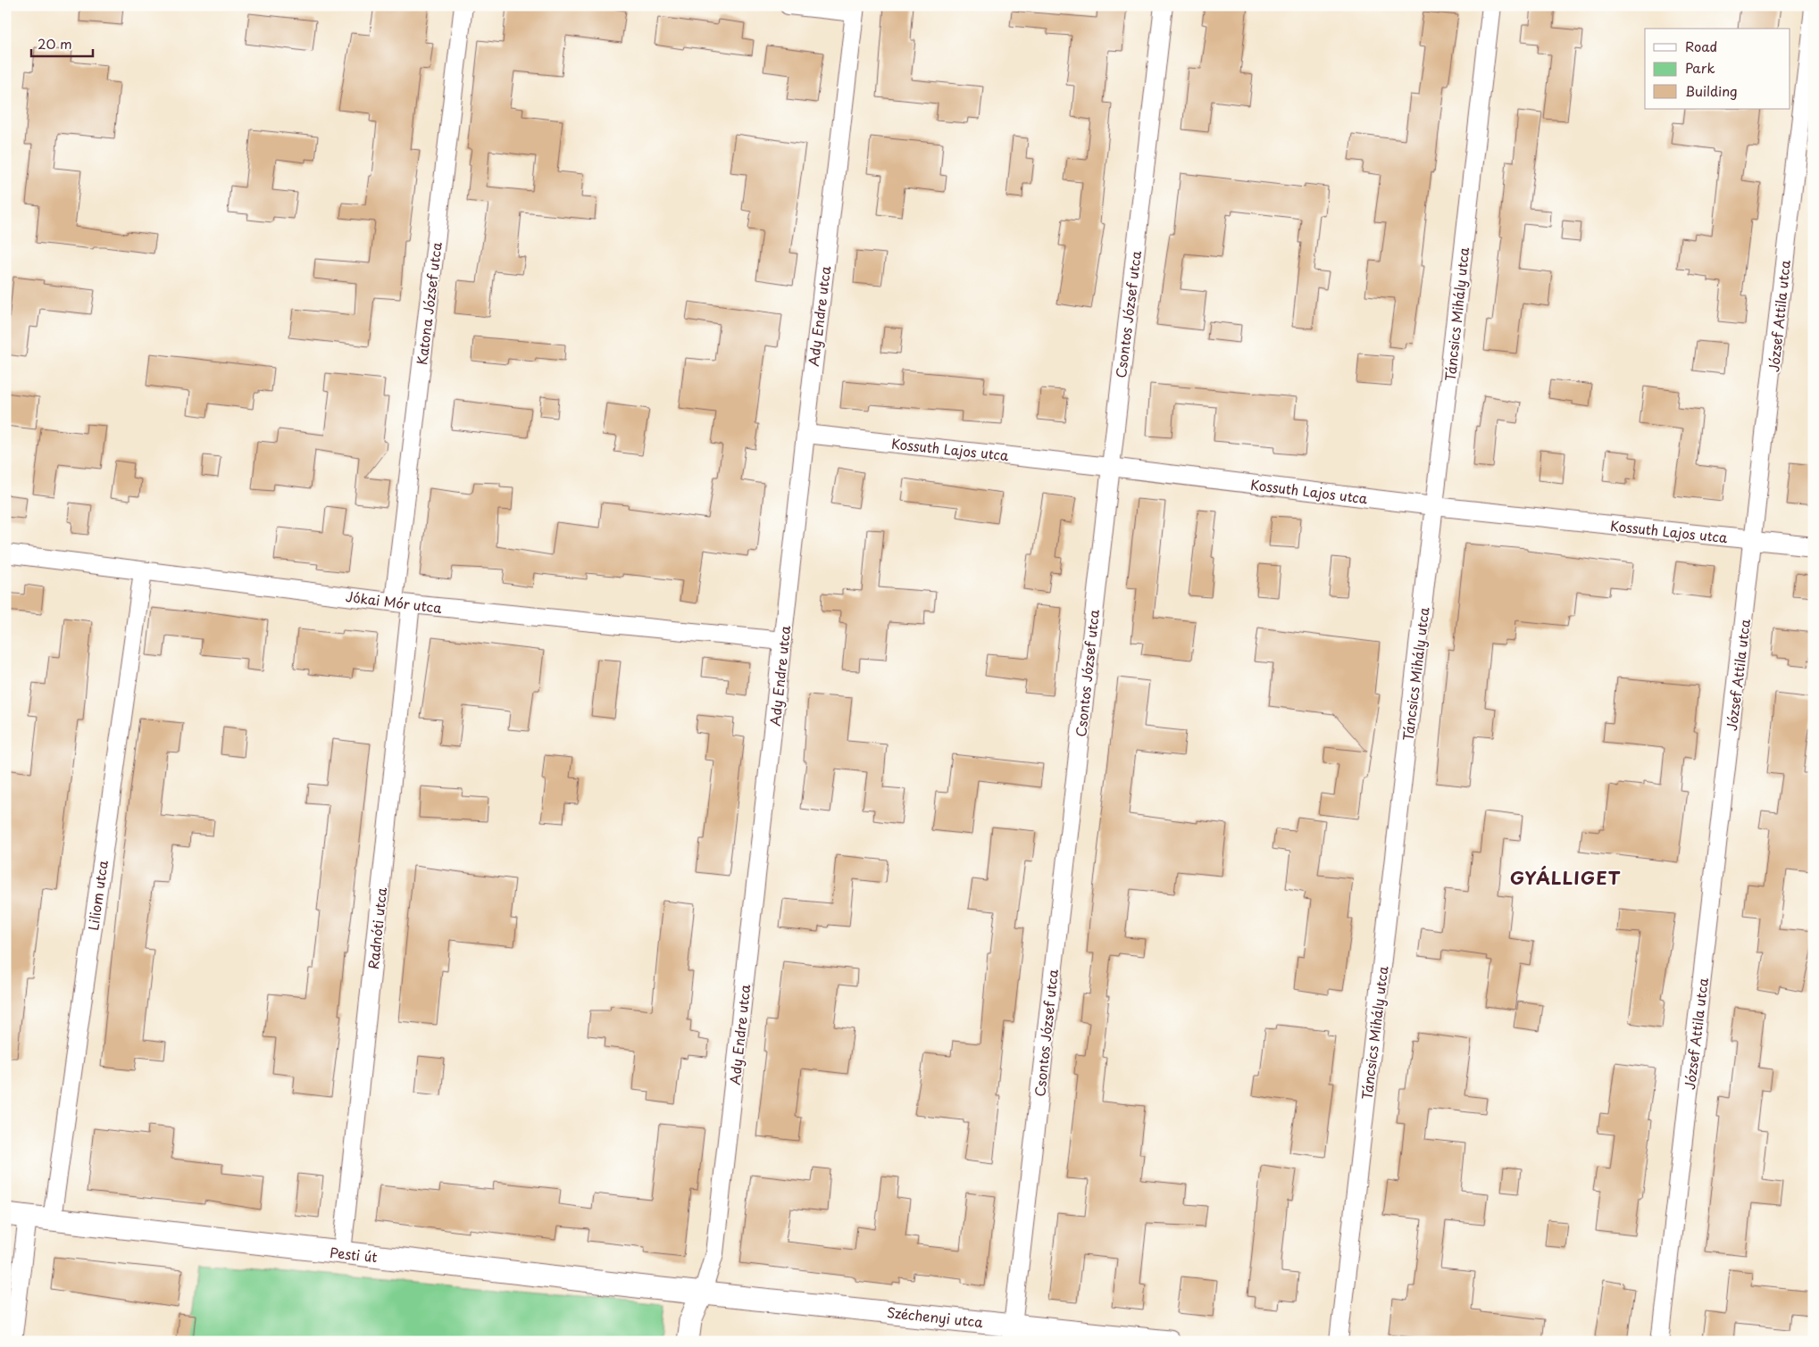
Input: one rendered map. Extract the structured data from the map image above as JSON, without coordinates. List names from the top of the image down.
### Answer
{
  "streets": {
    "street": [
      "Katona József utca",
      "Csontos József utca",
      "Táncsics Mihály utca",
      "Ady Endre utca",
      "József Attila utca",
      "Kossuth Lajos utca",
      "Jókai Mór utca",
      "Liliom utca",
      "Radnóti utca",
      "Pesti út",
      "Széchenyi utca"
    ]
  },
  "crossings": [
    ["Katona József utca", "Jókai Mór utca"],
    ["Csontos József utca", "Kossuth Lajos utca"],
    ["Csontos József utca", "Széchenyi utca"],
    ["Táncsics Mihály utca", "Kossuth Lajos utca"],
    ["Ady Endre utca", "Kossuth Lajos utca"],
    ["Ady Endre utca", "Jókai Mór utca"],
    ["Ady Endre utca", "Pesti út"],
    ["Ady Endre utca", "Széchenyi utca"],
    ["József Attila utca", "Kossuth Lajos utca"],
    ["Jókai Mór utca", "Liliom utca"],
    ["Jókai Mór utca", "Radnóti utca"],
    ["Liliom utca", "Pesti út"],
    ["Radnóti utca", "Pesti út"],
    ["Pesti út", "Széchenyi utca"]
  ],
  "districts": ["GYÁLLIGET"],
  "legend": ["Road", "Park", "Building"],
  "scale_bar": "20 m"
}
